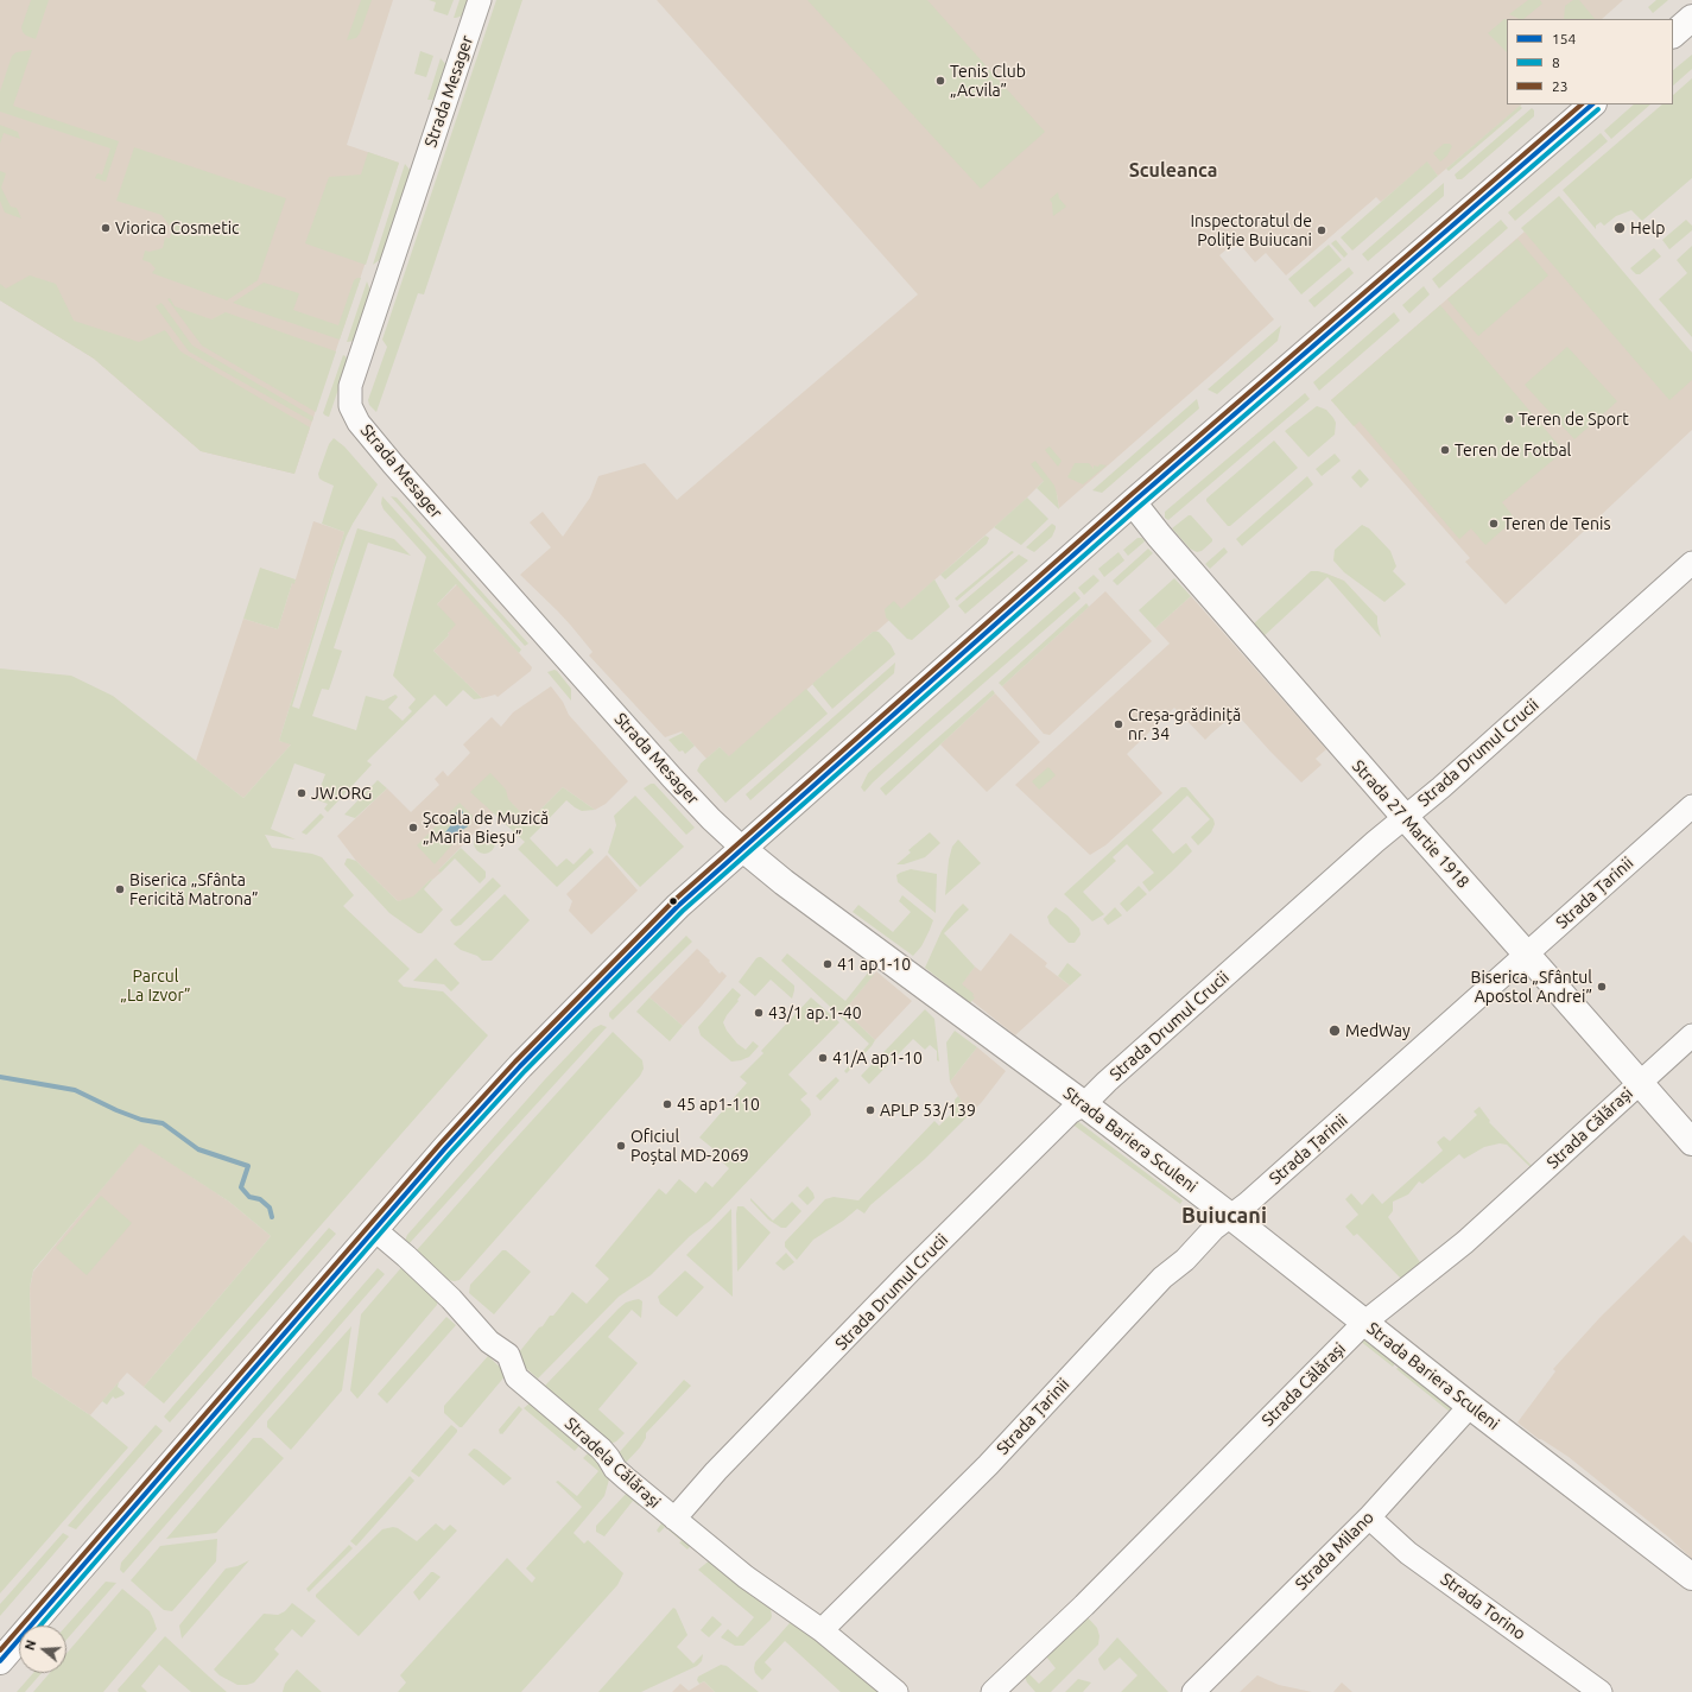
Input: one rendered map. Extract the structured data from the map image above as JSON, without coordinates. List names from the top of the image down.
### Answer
{
  "streets": {
    "main road": ["Strada 27 Martie 1918", "Strada Bariera Sculeni"],
    "street": [
      "Strada Mesager",
      "Strada Drumul Crucii",
      "Strada Țarinii",
      "Strada Călărași",
      "Stradela Călărași",
      "Strada Milano",
      "Strada Torino"
    ]
  },
  "crossings": [
    ["Strada Mesager", "Strada Bariera Sculeni"],
    ["Strada Drumul Crucii", "Strada 27 Martie 1918"],
    ["Strada Drumul Crucii", "Strada Bariera Sculeni"],
    ["Strada Drumul Crucii", "Stradela Călărași"],
    ["Strada 27 Martie 1918", "Strada Țarinii"],
    ["Strada 27 Martie 1918", "Strada Călărași"],
    ["Strada Țarinii", "Strada Bariera Sculeni"],
    ["Strada Țarinii", "Stradela Călărași"],
    ["Strada Călărași", "Strada Bariera Sculeni"],
    ["Strada Bariera Sculeni", "Strada Milano"],
    ["Strada Milano", "Strada Torino"]
  ],
  "districts": ["Sculeanca", "Buiucani"],
  "parks": ["Parcul „La Izvor”"],
  "places": [
    "Tenis Club „Acvila”",
    "Viorica Cosmetic",
    "Help",
    "Inspectoratul de Poliție Buiucani",
    "Teren de Sport",
    "Teren de Fotbal",
    "Teren de Tenis",
    "Creșa-grădiniță nr. 34",
    "JW.ORG",
    "Școala de Muzică „Maria Bieșu”",
    "Biserica „Sfânta Fericită Matrona”",
    "41 ap1-10",
    "Biserica „Sfântul Apostol Andrei”",
    "43/1 ap.1-40",
    "MedWay",
    "41/A ap1-10",
    "45 ap1-110",
    "APLP 53/139",
    "Oficiul Poștal MD-2069"
  ],
  "lines": ["transit line 154", "transit line 23", "transit line 8"],
  "legend": ["154", "8", "23"],
  "north": "left"
}
